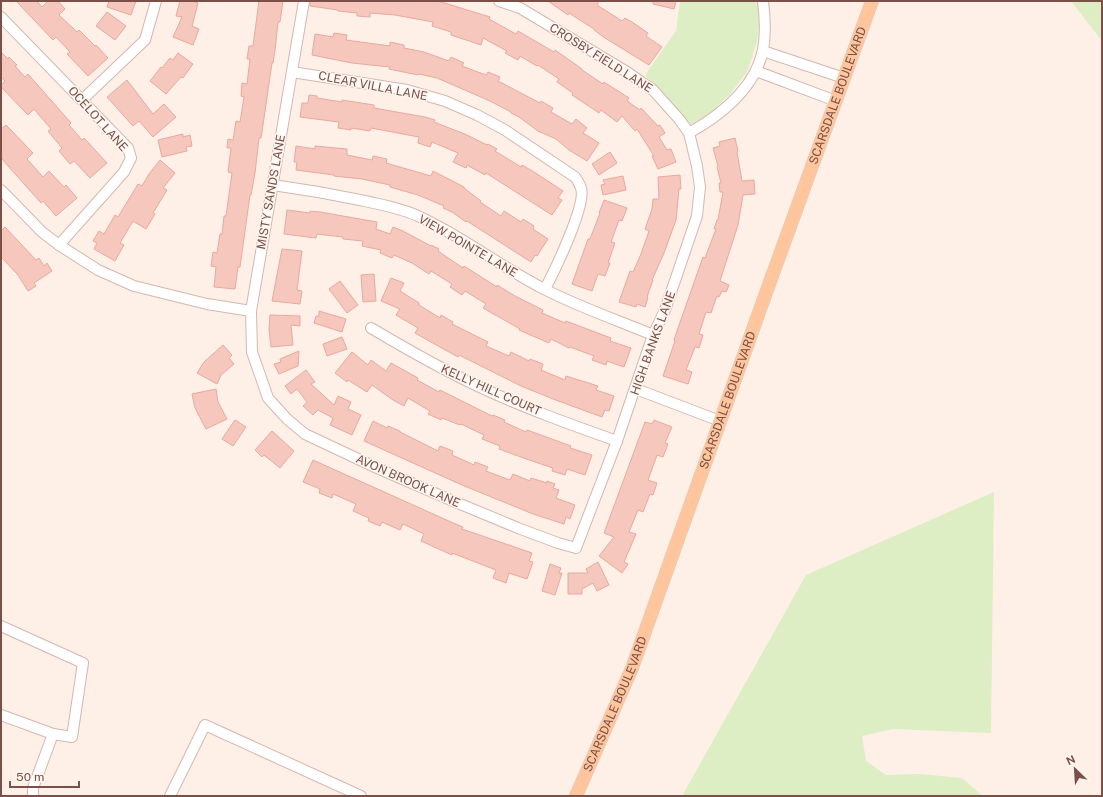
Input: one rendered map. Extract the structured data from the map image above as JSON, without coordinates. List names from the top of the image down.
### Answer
{
  "streets": {
    "main road": ["SCARSDALE BOULEVARD"],
    "street": [
      "CROSBY FIELD LANE",
      "CLEAR VILLA LANE",
      "OCELOT LANE",
      "MISTY SANDS LANE",
      "VIEW POINTE LANE",
      "HIGH BANKS LANE",
      "KELLY HILL COURT",
      "AVON BROOK LANE"
    ]
  },
  "crossings": [
    ["CROSBY FIELD LANE", "HIGH BANKS LANE"],
    ["CLEAR VILLA LANE", "MISTY SANDS LANE"],
    ["CLEAR VILLA LANE", "VIEW POINTE LANE"],
    ["MISTY SANDS LANE", "VIEW POINTE LANE"],
    ["MISTY SANDS LANE", "AVON BROOK LANE"],
    ["VIEW POINTE LANE", "HIGH BANKS LANE"],
    ["HIGH BANKS LANE", "KELLY HILL COURT"],
    ["HIGH BANKS LANE", "AVON BROOK LANE"]
  ],
  "scale_bar": "50 m",
  "north": "top left"
}
